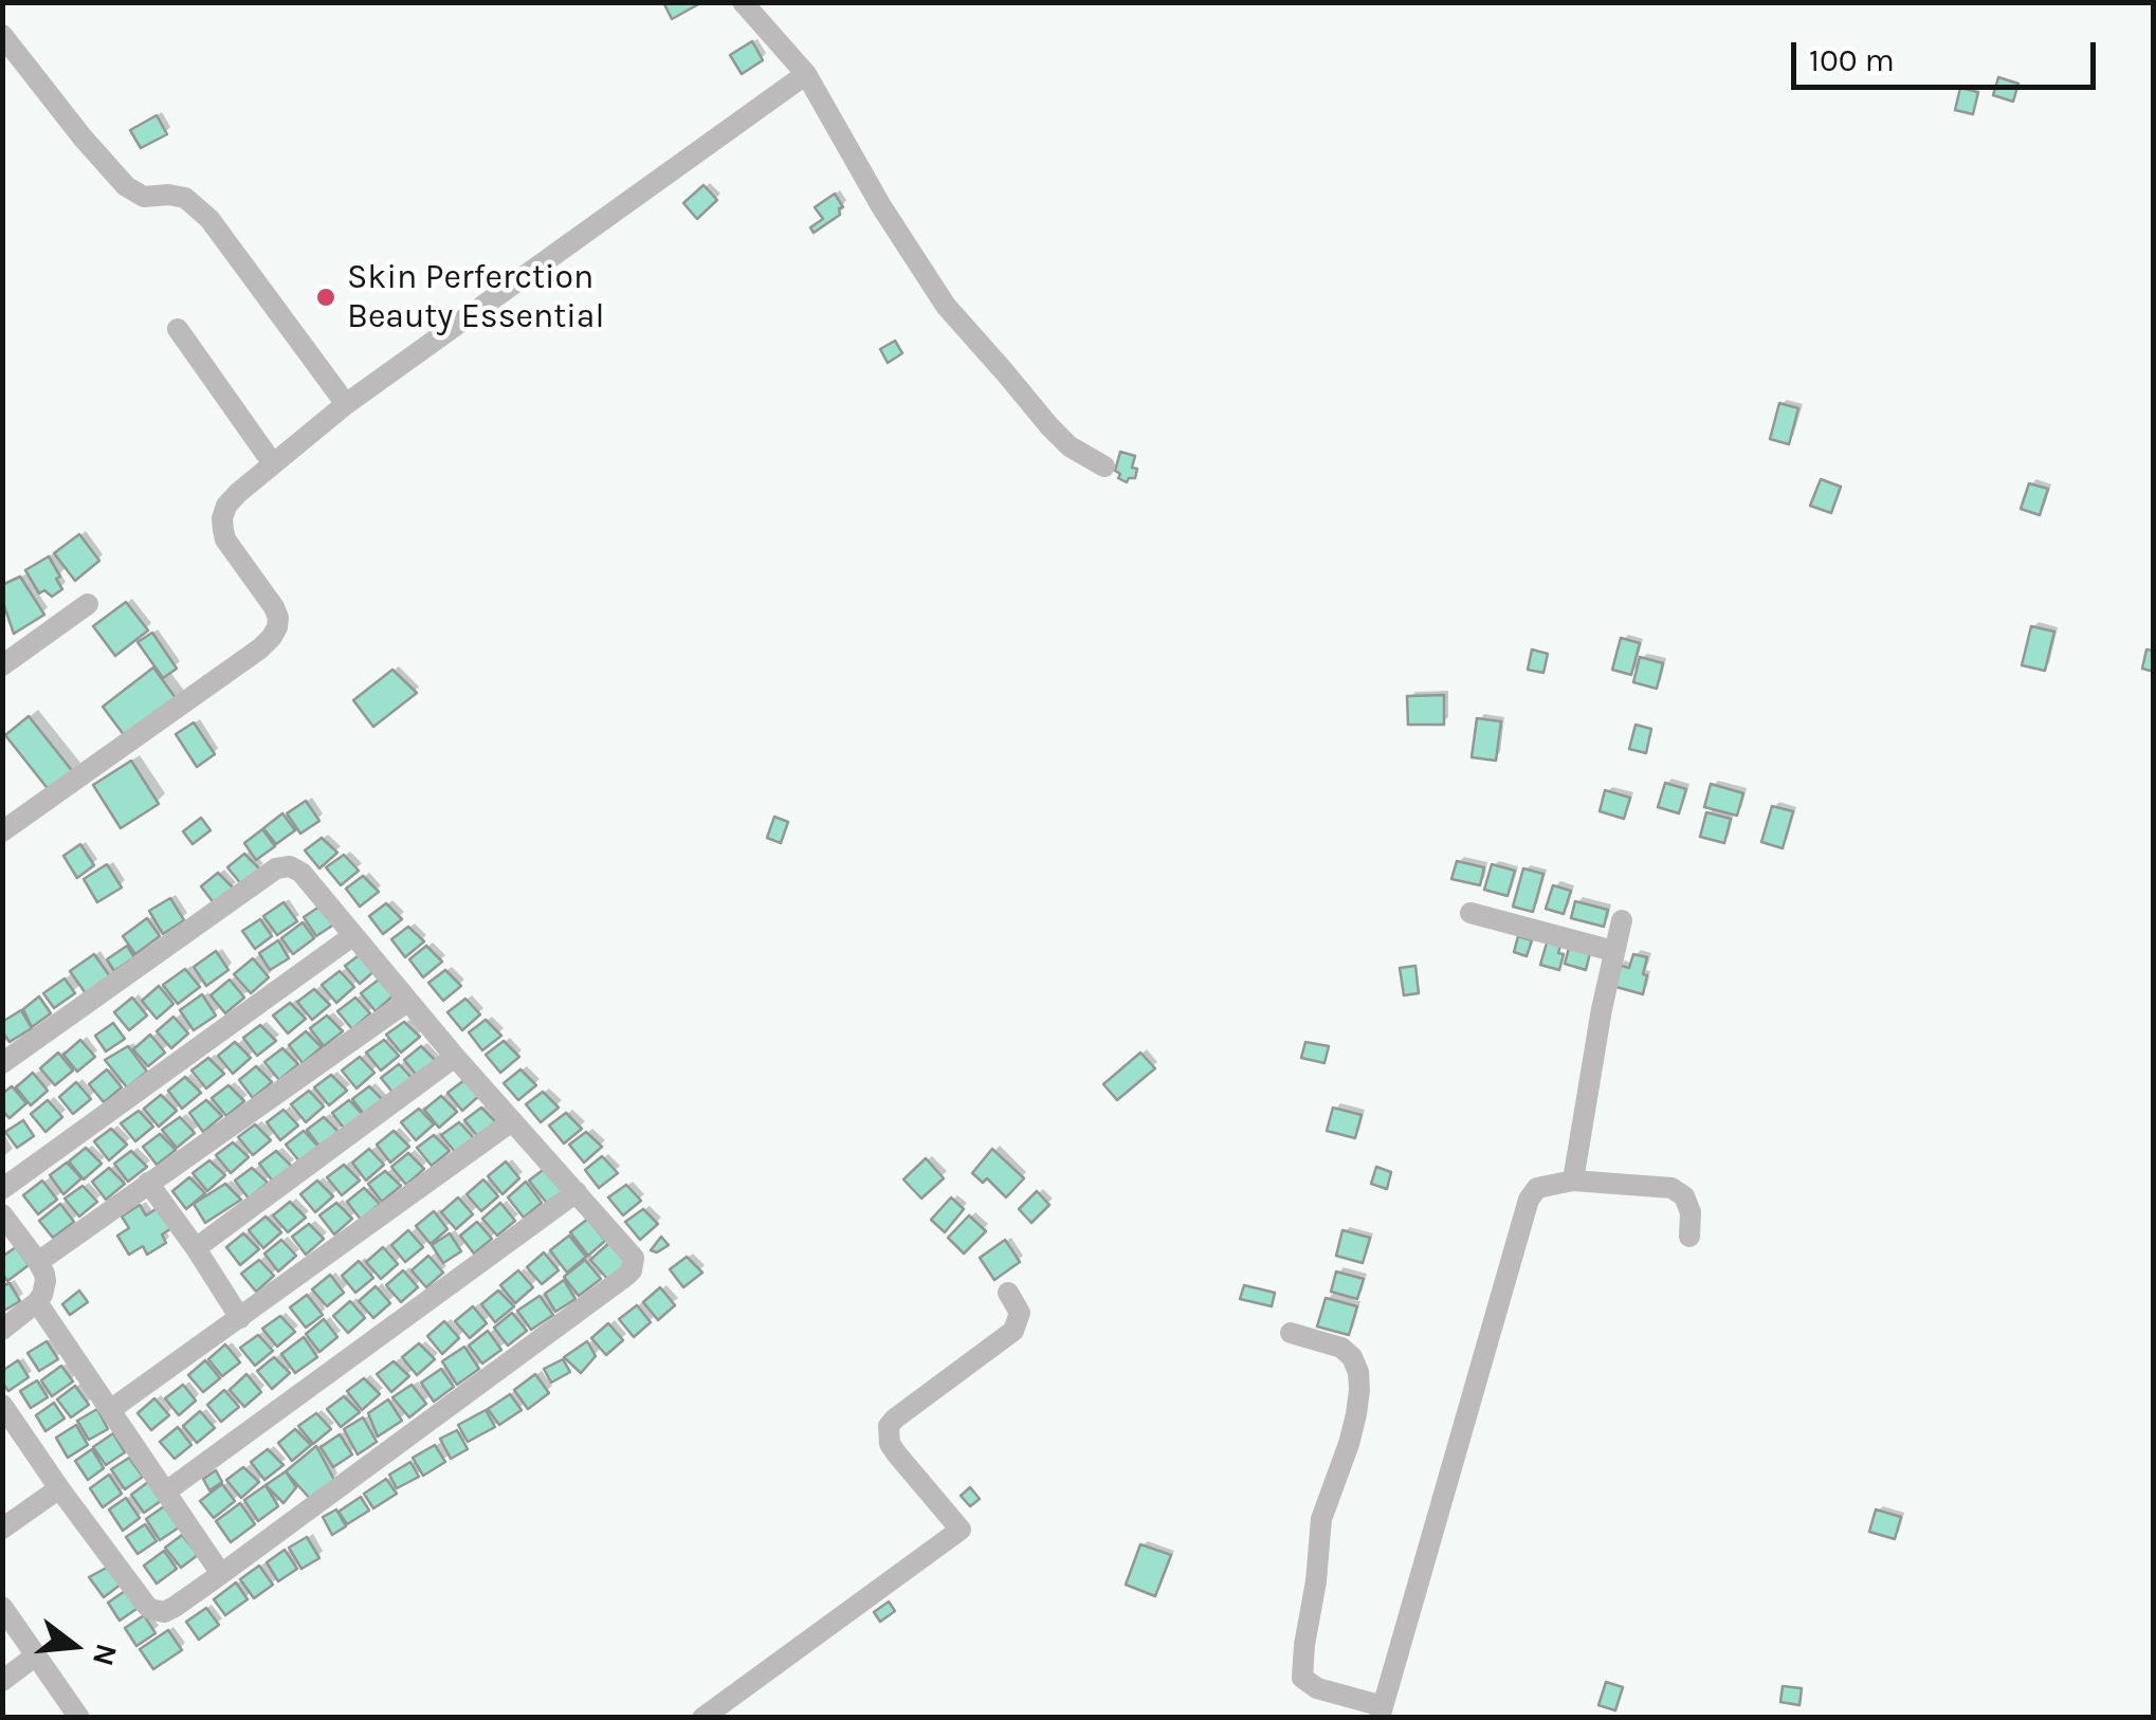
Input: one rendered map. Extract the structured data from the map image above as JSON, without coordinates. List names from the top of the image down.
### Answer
{
  "places": ["Skin Perferction Beauty Essential"],
  "scale_bar": "100 m",
  "north": "right"
}
